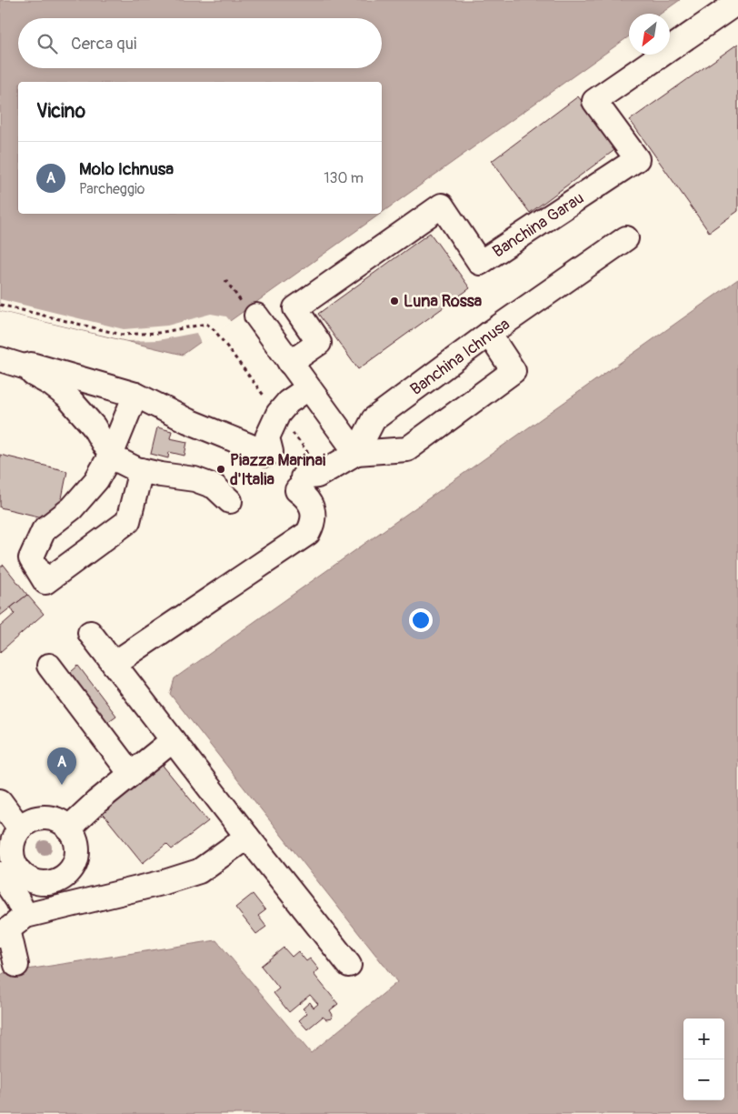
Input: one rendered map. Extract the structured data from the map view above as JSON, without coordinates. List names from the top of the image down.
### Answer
{
  "streets": {
    "lane": ["Banchina Garau", "Banchina Ichnusa"]
  },
  "places": ["Luna Rossa", "Piazza Marinai d'Italia"],
  "north": "bottom left",
  "page": {
    "search": "Cerca qui",
    "heading": "Vicino",
    "list": [
      {
        "mark": "A",
        "name": "Molo Ichnusa",
        "note": "Parcheggio",
        "value": "130 m"
      }
    ],
    "pins": "A",
    "map_buttons": ["+", "−"]
  }
}
